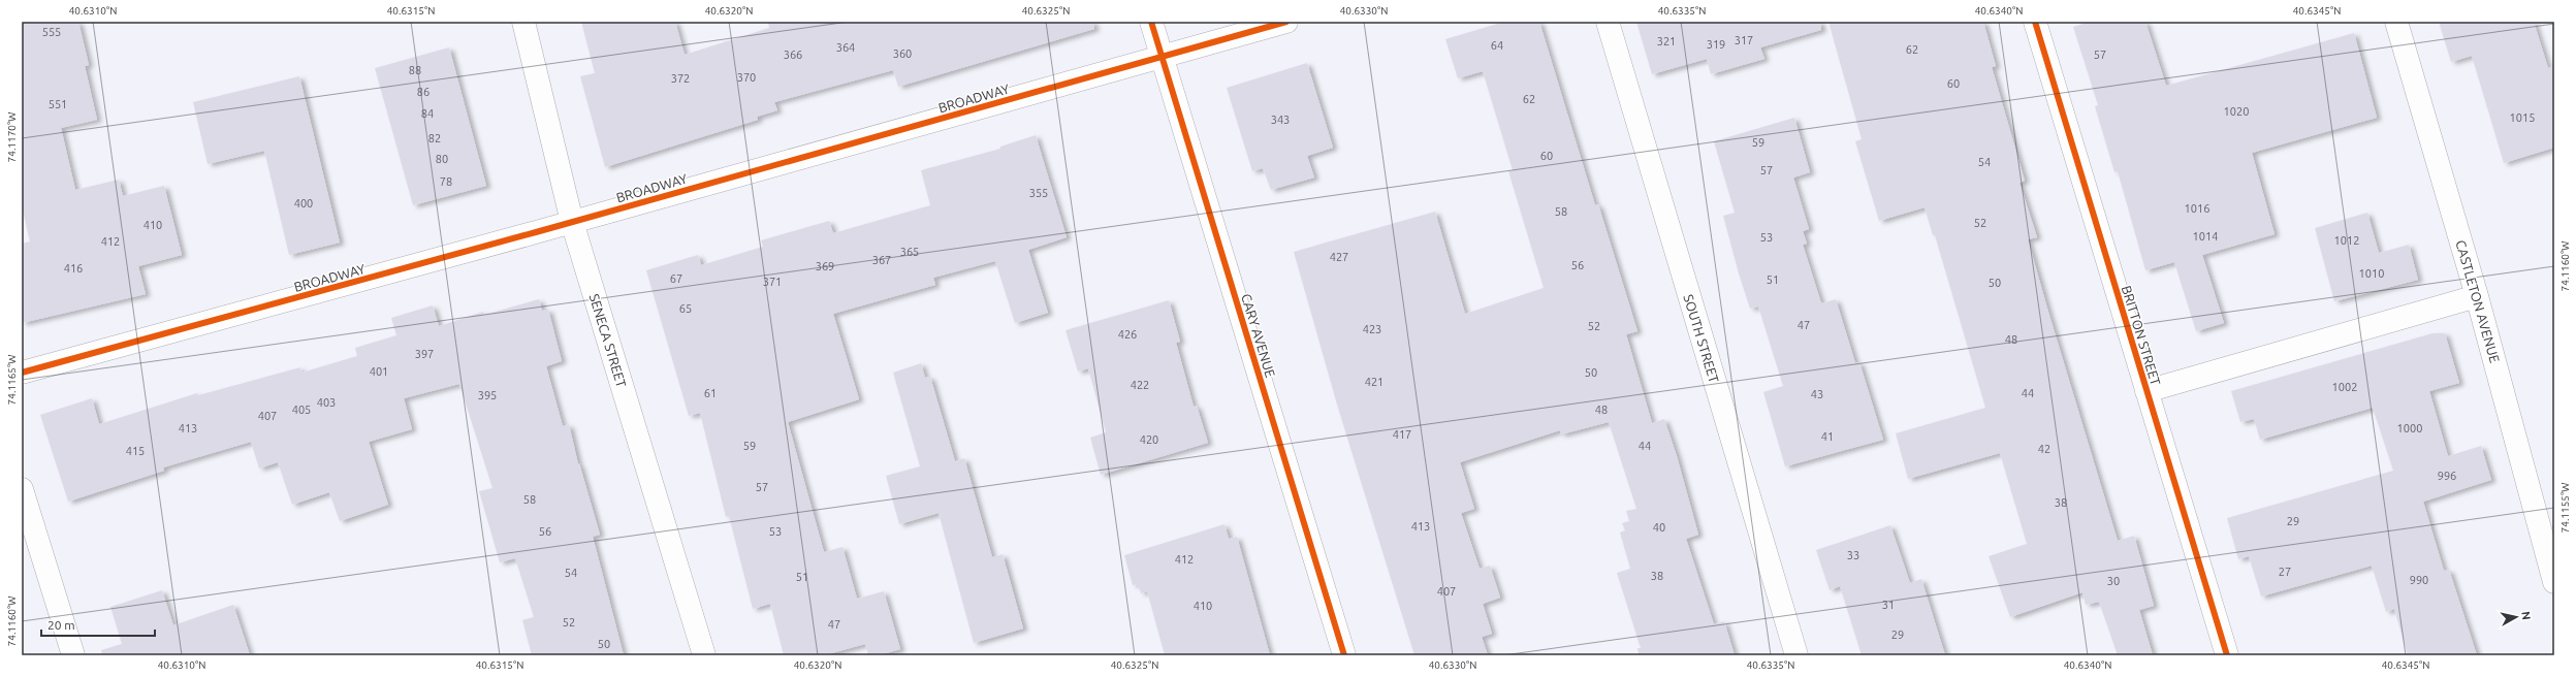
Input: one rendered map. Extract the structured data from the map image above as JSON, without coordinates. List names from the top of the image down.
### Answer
{
  "streets": {
    "street": [
      "BROADWAY",
      "CASTLETON AVENUE",
      "CARY AVENUE",
      "BRITTON STREET",
      "SOUTH STREET",
      "SENECA STREET"
    ]
  },
  "crossings": [
    ["BROADWAY", "CARY AVENUE"],
    ["BROADWAY", "SENECA STREET"]
  ],
  "house_numbers": [
    "555",
    "317",
    "321",
    "319",
    "64",
    "364",
    "62",
    "360",
    "366",
    "57",
    "88",
    "370",
    "372",
    "60",
    "86",
    "62",
    "551",
    "1020",
    "84",
    "1015",
    "343",
    "82",
    "59",
    "60",
    "80",
    "54",
    "57",
    "78",
    "355",
    "400",
    "1016",
    "58",
    "52",
    "410",
    "1014",
    "53",
    "1012",
    "412",
    "365",
    "427",
    "367",
    "56",
    "369",
    "416",
    "1010",
    "67",
    "51",
    "371",
    "50",
    "65",
    "47",
    "52",
    "423",
    "426",
    "48",
    "397",
    "401",
    "50",
    "421",
    "422",
    "1002",
    "61",
    "44",
    "43",
    "395",
    "403",
    "405",
    "48",
    "407",
    "413",
    "1000",
    "417",
    "41",
    "420",
    "59",
    "44",
    "42",
    "415",
    "996",
    "57",
    "58",
    "38",
    "29",
    "413",
    "40",
    "56",
    "53",
    "33",
    "412",
    "27",
    "54",
    "38",
    "51",
    "990",
    "30",
    "407",
    "31",
    "410",
    "52",
    "47",
    "29",
    "50"
  ],
  "scale_bar": "20 m",
  "north": "right",
  "coordinates": [
    "40.6310°N",
    "40.6315°N",
    "40.6320°N",
    "40.6325°N",
    "40.6330°N",
    "40.6335°N",
    "40.6340°N",
    "40.6345°N",
    "74.1170°W",
    "74.1160°W",
    "74.1165°W",
    "74.1155°W"
  ]
}
